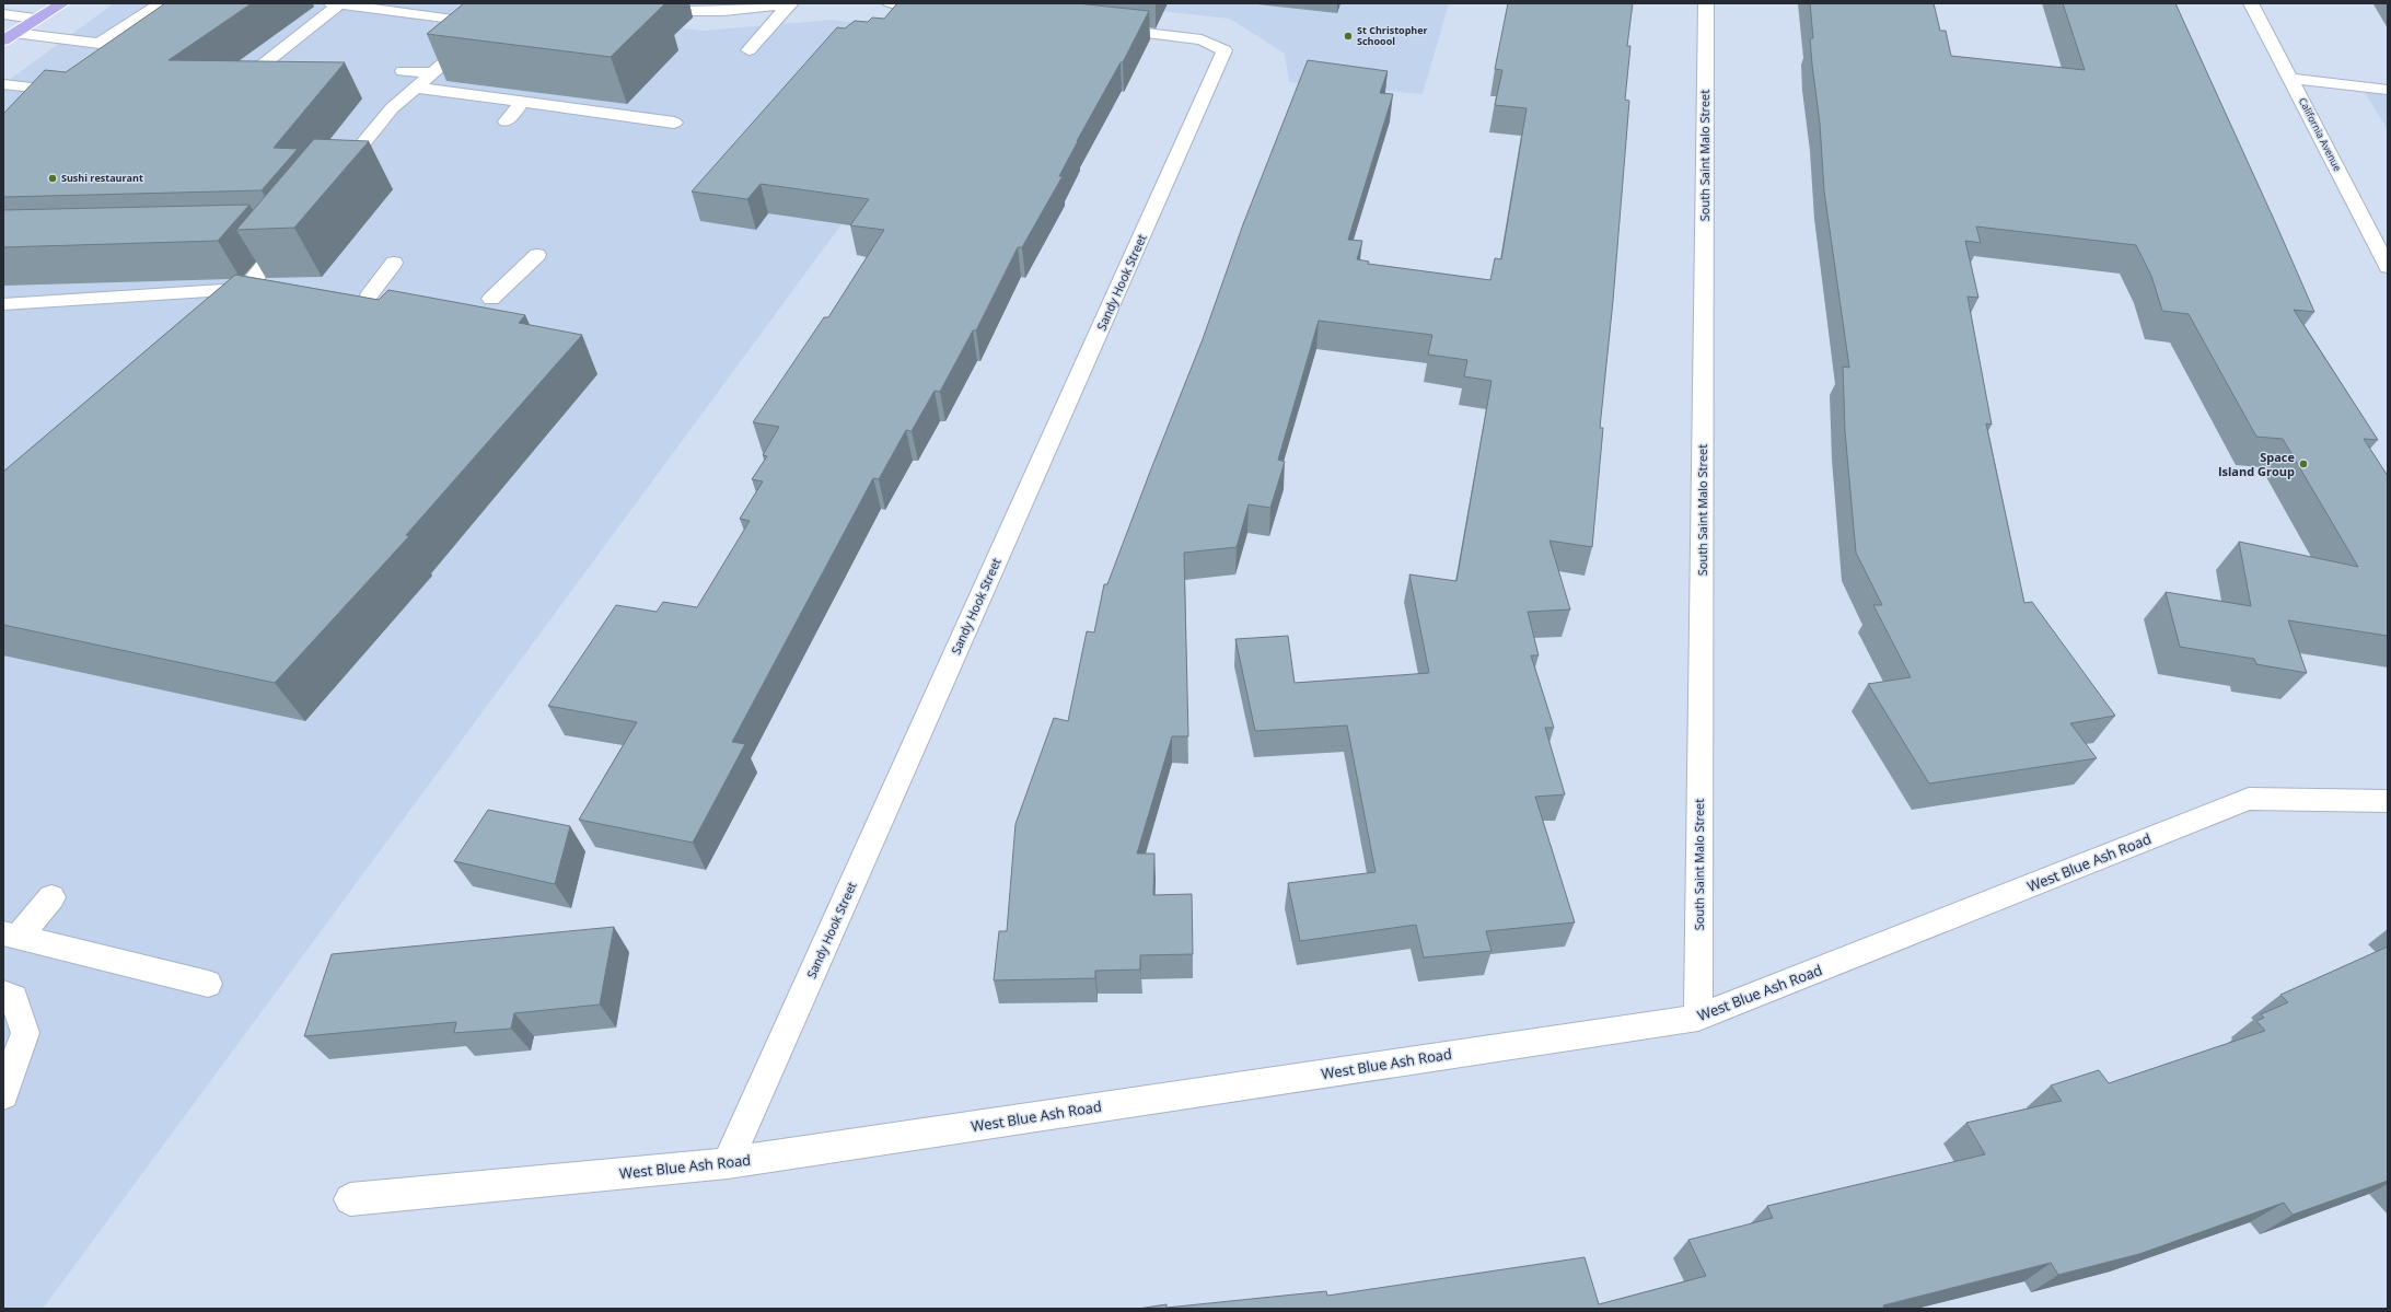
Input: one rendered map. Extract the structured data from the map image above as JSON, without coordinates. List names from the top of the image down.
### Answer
{
  "streets": {
    "street": [
      "California Avenue",
      "South Saint Malo Street",
      "Sandy Hook Street",
      "West Blue Ash Road"
    ]
  },
  "crossings": [
    ["South Saint Malo Street", "West Blue Ash Road"],
    ["Sandy Hook Street", "West Blue Ash Road"]
  ],
  "places": ["St Christopher Schoool", "Sushi restaurant", "Space Island Group"]
}
